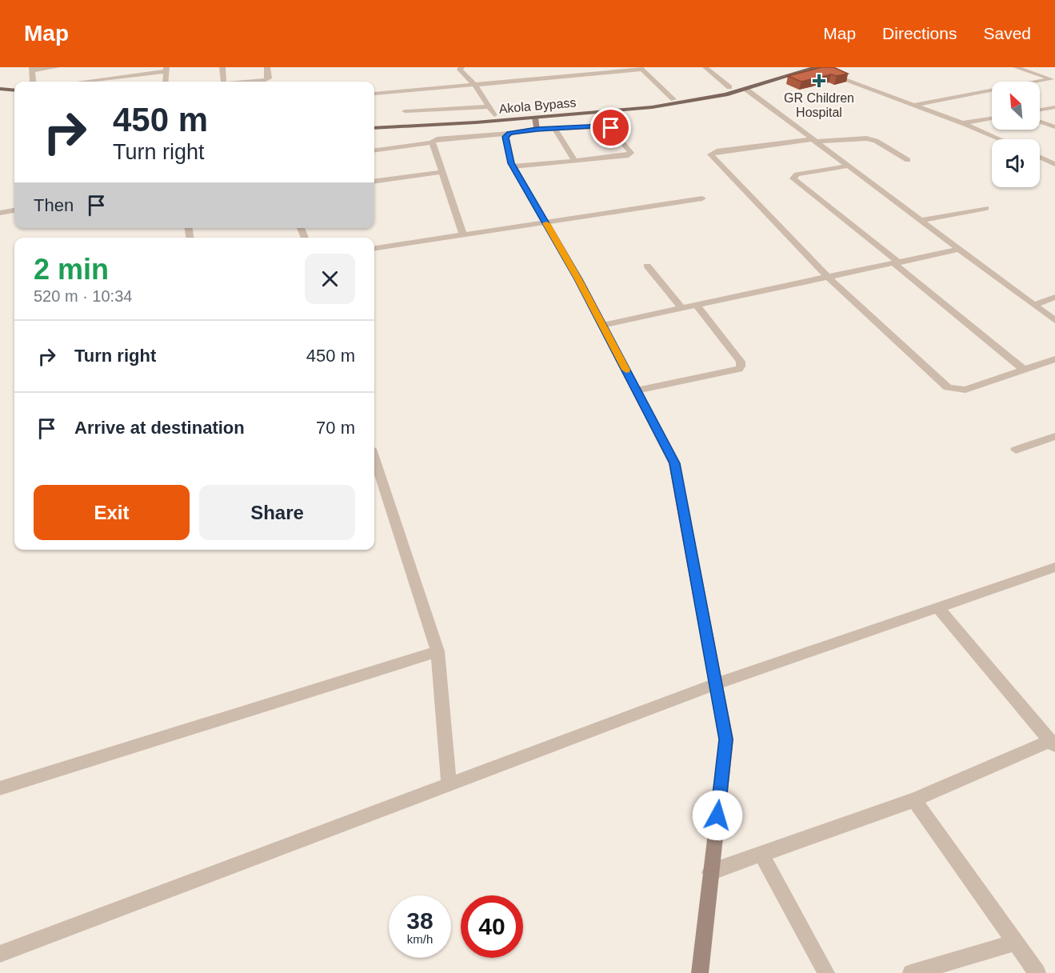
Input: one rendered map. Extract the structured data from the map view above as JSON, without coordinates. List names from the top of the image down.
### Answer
{
  "streets": {
    "main road": ["Akola Bypass"]
  },
  "places": {
    "health": ["GR Children Hospital"]
  },
  "north": "top left",
  "page": {
    "header": "Map",
    "nav": ["Map", "Directions", "Saved"],
    "turn": ["450 m", "Turn right"],
    "then": "Then",
    "heading": ["2 min", "520 m · 10:34"],
    "list": [
      {
        "name": "Turn right",
        "value": "450 m"
      },
      {
        "name": "Arrive at destination",
        "value": "70 m"
      }
    ],
    "buttons": ["Exit", "Share"],
    "speed": "38 km/h",
    "limit": "40"
  }
}
